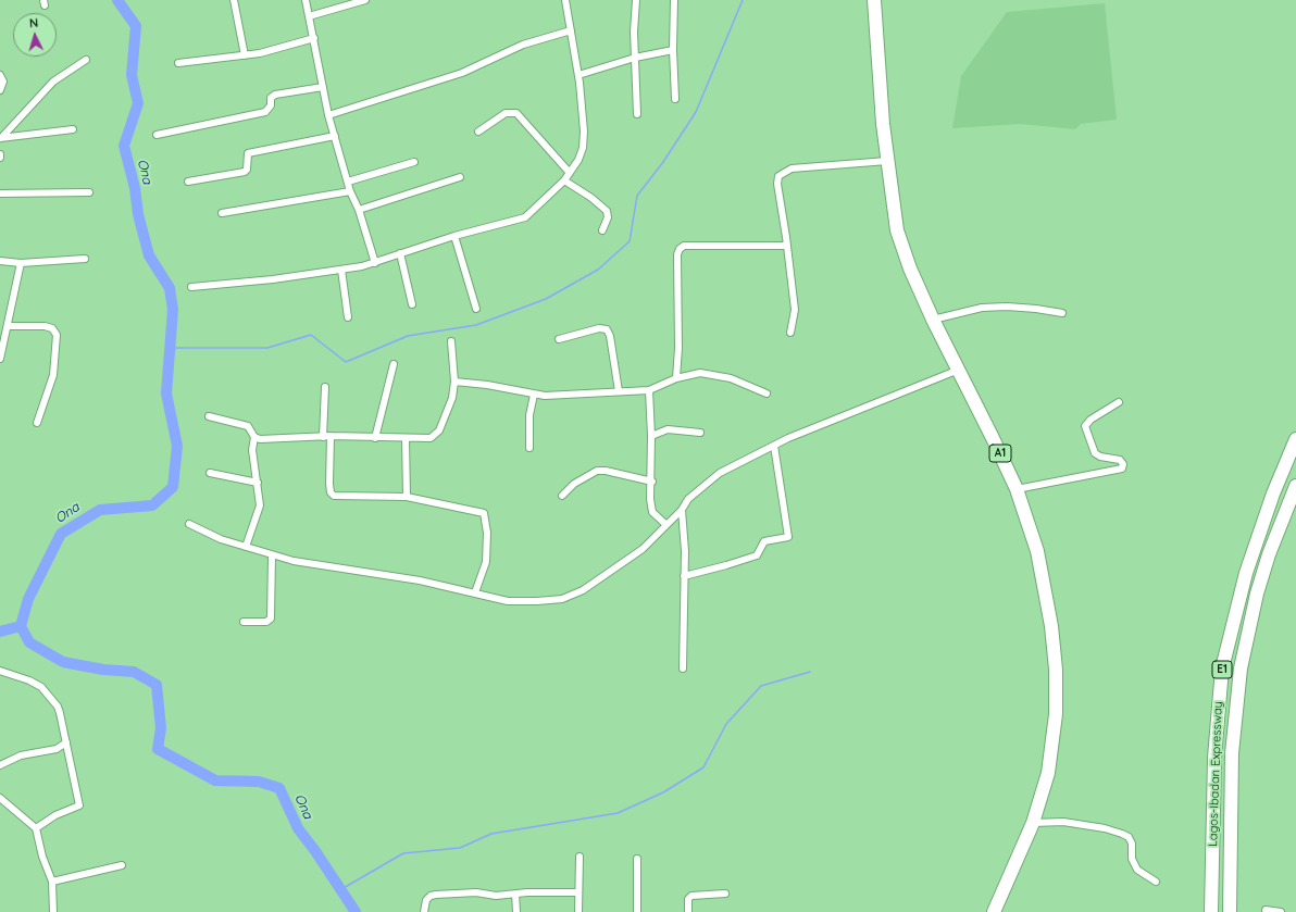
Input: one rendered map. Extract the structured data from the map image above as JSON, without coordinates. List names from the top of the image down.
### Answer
{
  "streets": {
    "highway": ["A1", "E1", "Lagos-Ibadan Expressway"]
  },
  "water": ["Ona"],
  "north": "top"
}
